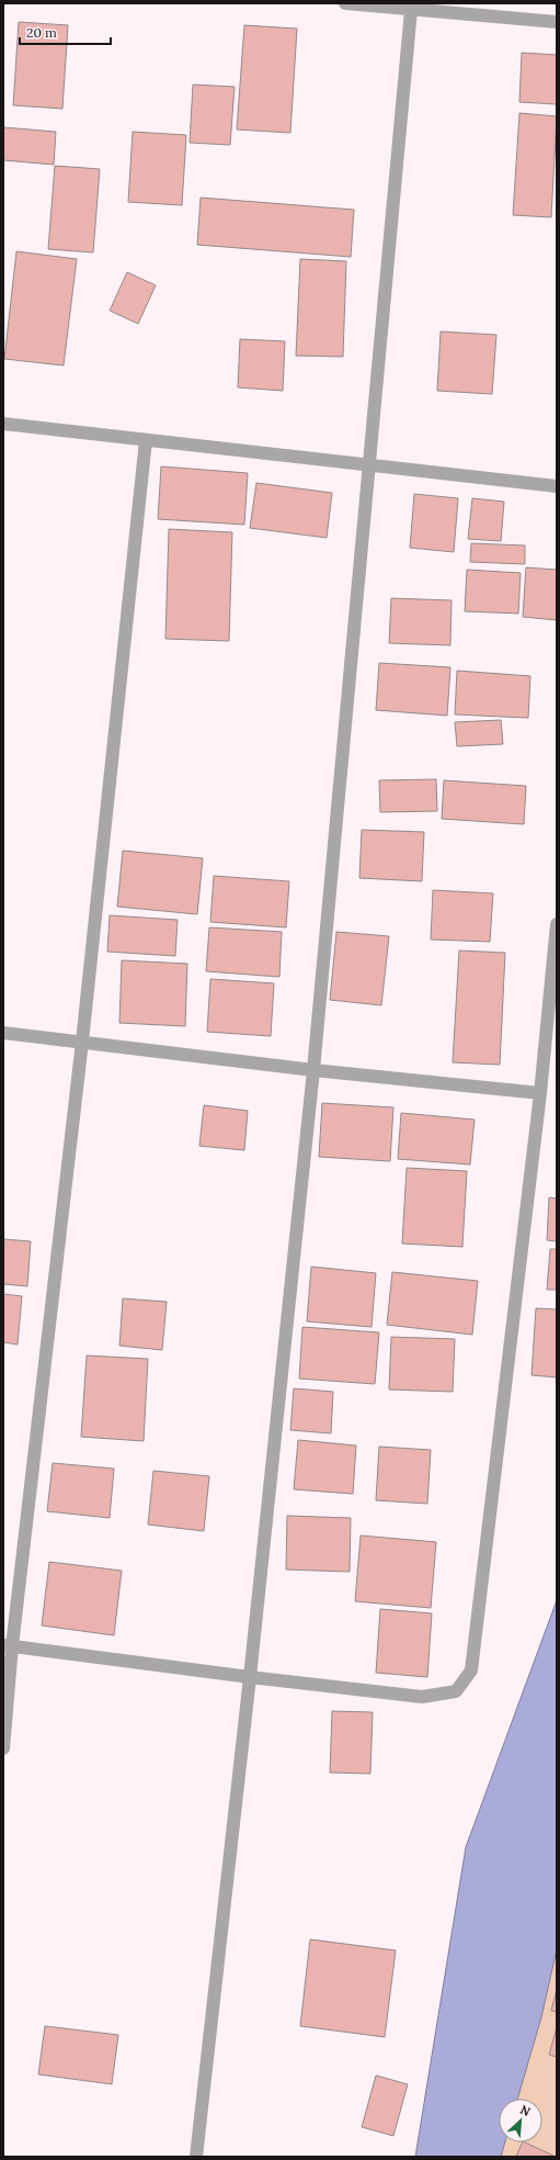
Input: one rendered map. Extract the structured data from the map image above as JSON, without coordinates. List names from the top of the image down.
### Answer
{
  "scale_bar": "20 m",
  "north": "top right"
}
